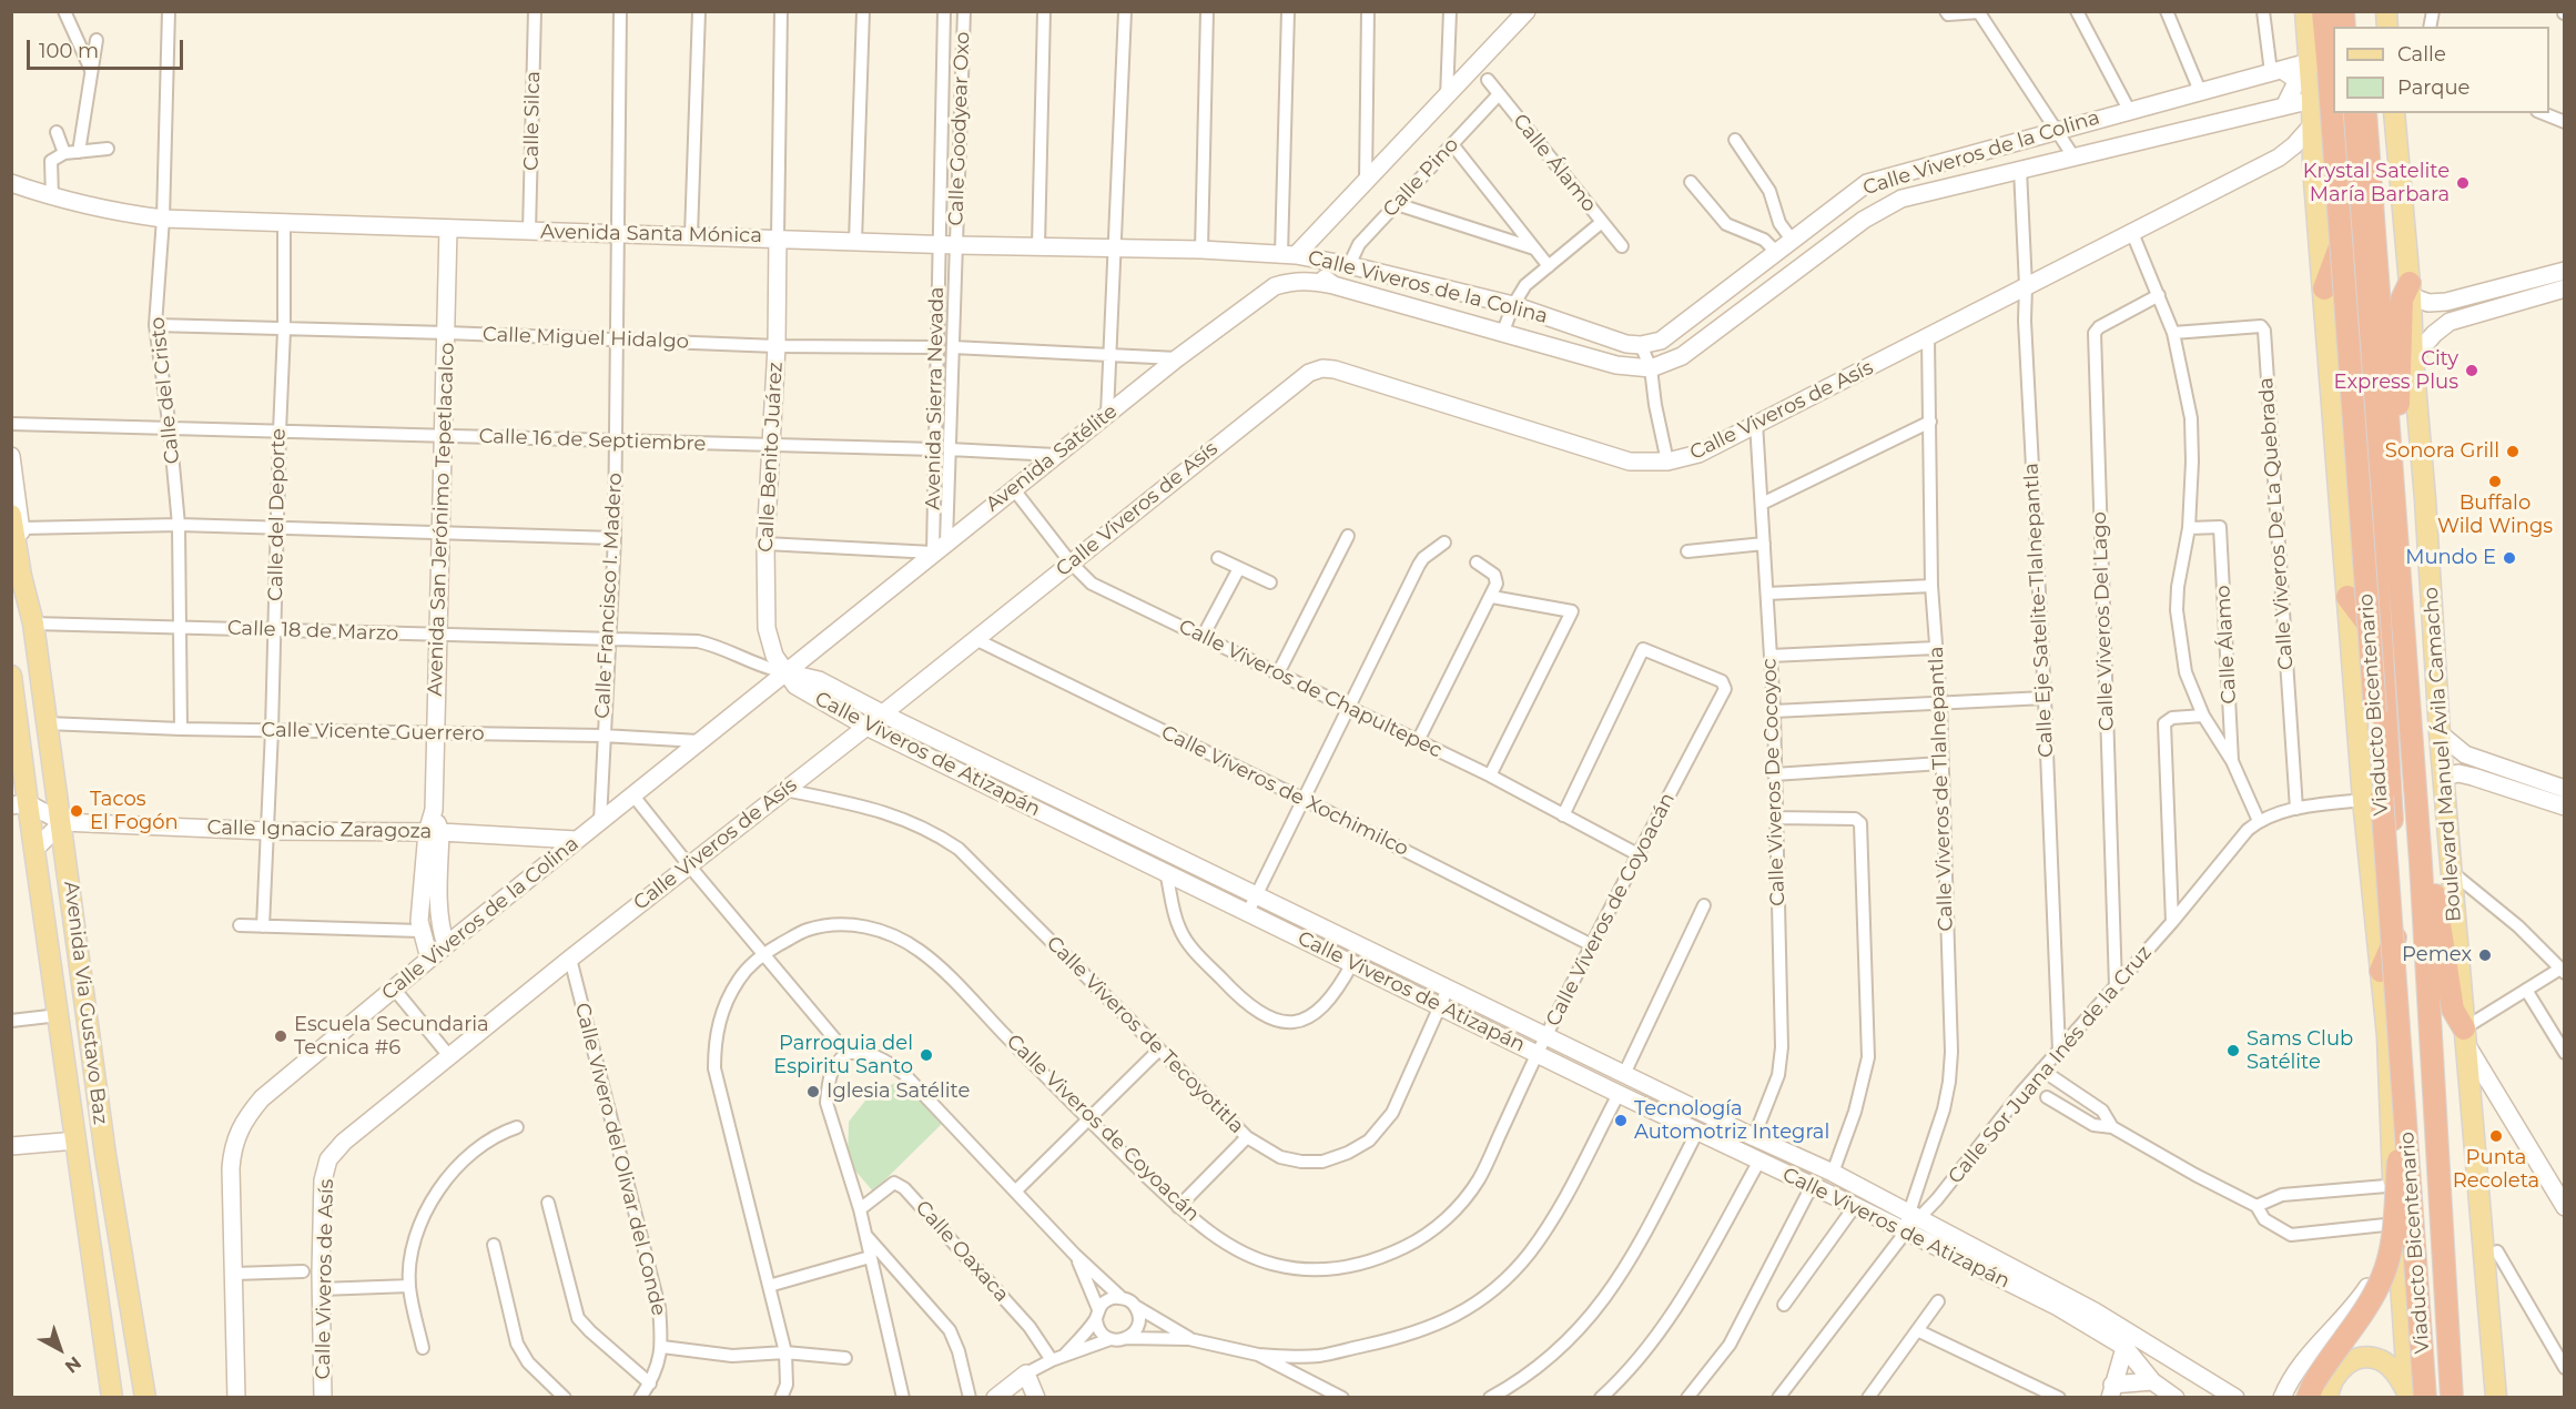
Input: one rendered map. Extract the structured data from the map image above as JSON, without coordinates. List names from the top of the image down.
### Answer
{
  "streets": {
    "highway": ["Viaducto Bicentenario", "Boulevard Manuel Ávila Camacho"],
    "main road": ["Avenida Via Gustavo Baz"],
    "street": [
      "Calle Silca",
      "Calle Goodyear Oxo",
      "Calle Viveros de la Colina",
      "Calle Álamo",
      "Calle Pino",
      "Avenida Santa Mónica",
      "Calle Miguel Hidalgo",
      "Calle del Cristo",
      "Avenida Sierra Nevada",
      "Calle Viveros de Asís",
      "Calle 16 de Septiembre",
      "Calle Benito Juárez",
      "Avenida Satélite",
      "Calle del Deporte",
      "Avenida San Jerónimo Tepetlacalco",
      "Calle Viveros De La Quebrada",
      "Calle Francisco I. Madero",
      "Calle Eje Satelite-Tlalnepantla",
      "Calle Viveros Del Lago",
      "Calle 18 de Marzo",
      "Calle Viveros de Chapultepec",
      "Calle Vicente Guerrero",
      "Calle Viveros de Atizapán",
      "Calle Viveros De Cocoyoc",
      "Calle Viveros de Tlalnepantla",
      "Calle Viveros de Xochimilco",
      "Calle Ignacio Zaragoza",
      "Calle Viveros de Coyoacán",
      "Calle Viveros de Tecoyotitla",
      "Calle Sor Juana Inés de la Cruz",
      "Calle Vivero del Olivar del Conde",
      "Calle Oaxaca"
    ]
  },
  "crossings": [
    ["Calle Silca", "Avenida Santa Mónica"],
    ["Calle Goodyear Oxo", "Avenida Santa Mónica"],
    ["Calle Goodyear Oxo", "Avenida Sierra Nevada"],
    ["Calle Viveros de la Colina", "Calle Pino"],
    ["Calle Viveros de la Colina", "Avenida Santa Mónica"],
    ["Calle Viveros de la Colina", "Calle Benito Juárez"],
    ["Calle Viveros de la Colina", "Avenida Satélite"],
    ["Calle Viveros de la Colina", "Avenida San Jerónimo Tepetlacalco"],
    ["Calle Viveros de la Colina", "Calle Francisco I. Madero"],
    ["Calle Viveros de la Colina", "Calle Eje Satelite-Tlalnepantla"],
    ["Calle Viveros de la Colina", "Calle 18 de Marzo"],
    ["Calle Viveros de la Colina", "Calle Vicente Guerrero"],
    ["Calle Viveros de la Colina", "Calle Viveros de Atizapán"],
    ["Calle Viveros de la Colina", "Calle Ignacio Zaragoza"],
    ["Calle Álamo", "Calle Pino"],
    ["Avenida Santa Mónica", "Calle del Cristo"],
    ["Avenida Santa Mónica", "Avenida Sierra Nevada"],
    ["Avenida Santa Mónica", "Calle Benito Juárez"],
    ["Avenida Santa Mónica", "Calle del Deporte"],
    ["Avenida Santa Mónica", "Avenida San Jerónimo Tepetlacalco"],
    ["Avenida Santa Mónica", "Calle Francisco I. Madero"],
    ["Calle Miguel Hidalgo", "Calle del Cristo"],
    ["Calle Miguel Hidalgo", "Avenida Sierra Nevada"],
    ["Calle Miguel Hidalgo", "Calle Benito Juárez"],
    ["Calle Miguel Hidalgo", "Calle del Deporte"],
    ["Calle Miguel Hidalgo", "Avenida San Jerónimo Tepetlacalco"],
    ["Calle Miguel Hidalgo", "Calle Francisco I. Madero"],
    ["Calle del Cristo", "Calle 16 de Septiembre"],
    ["Calle del Cristo", "Calle 18 de Marzo"],
    ["Calle del Cristo", "Calle Vicente Guerrero"],
    ["Avenida Sierra Nevada", "Calle 16 de Septiembre"],
    ["Avenida Sierra Nevada", "Avenida Satélite"],
    ["Calle Viveros de Asís", "Calle Eje Satelite-Tlalnepantla"],
    ["Calle Viveros de Asís", "Calle Viveros de Chapultepec"],
    ["Calle Viveros de Asís", "Calle Viveros de Atizapán"],
    ["Calle Viveros de Asís", "Calle Viveros De Cocoyoc"],
    ["Calle Viveros de Asís", "Calle Viveros de Tlalnepantla"],
    ["Calle Viveros de Asís", "Calle Viveros de Xochimilco"],
    ["Calle Viveros de Asís", "Calle Viveros de Tecoyotitla"],
    ["Calle Viveros de Asís", "Calle Vivero del Olivar del Conde"],
    ["Calle 16 de Septiembre", "Calle Benito Juárez"],
    ["Calle 16 de Septiembre", "Calle del Deporte"],
    ["Calle 16 de Septiembre", "Avenida San Jerónimo Tepetlacalco"],
    ["Calle 16 de Septiembre", "Calle Francisco I. Madero"],
    ["Calle Benito Juárez", "Avenida Satélite"],
    ["Calle Benito Juárez", "Calle 18 de Marzo"],
    ["Calle Benito Juárez", "Calle Viveros de Atizapán"],
    ["Avenida Satélite", "Calle 18 de Marzo"],
    ["Avenida Satélite", "Calle Viveros de Chapultepec"],
    ["Avenida Satélite", "Calle Viveros de Atizapán"],
    ["Calle del Deporte", "Calle 18 de Marzo"],
    ["Calle del Deporte", "Calle Vicente Guerrero"],
    ["Calle del Deporte", "Calle Ignacio Zaragoza"],
    ["Avenida San Jerónimo Tepetlacalco", "Calle 18 de Marzo"],
    ["Avenida San Jerónimo Tepetlacalco", "Calle Vicente Guerrero"],
    ["Avenida San Jerónimo Tepetlacalco", "Calle Ignacio Zaragoza"],
    ["Calle Viveros De La Quebrada", "Calle Sor Juana Inés de la Cruz"],
    ["Calle Francisco I. Madero", "Calle 18 de Marzo"],
    ["Calle Francisco I. Madero", "Calle Vicente Guerrero"],
    ["Calle Eje Satelite-Tlalnepantla", "Calle Sor Juana Inés de la Cruz"],
    ["Calle Viveros Del Lago", "Calle Sor Juana Inés de la Cruz"],
    ["Calle 18 de Marzo", "Calle Viveros de Atizapán"],
    ["Calle 18 de Marzo", "Avenida Via Gustavo Baz"],
    ["Calle Viveros de Chapultepec", "Calle Viveros de Coyoacán"],
    ["Calle Vicente Guerrero", "Avenida Via Gustavo Baz"],
    ["Calle Viveros de Atizapán", "Calle Viveros De Cocoyoc"],
    ["Calle Viveros de Atizapán", "Calle Viveros de Tlalnepantla"],
    ["Calle Viveros de Atizapán", "Calle Viveros de Coyoacán"],
    ["Calle Viveros de Atizapán", "Calle Viveros de Tecoyotitla"],
    ["Calle Viveros de Atizapán", "Calle Sor Juana Inés de la Cruz"],
    ["Calle Viveros de Tlalnepantla", "Calle Sor Juana Inés de la Cruz"],
    ["Calle Viveros de Xochimilco", "Calle Viveros de Coyoacán"],
    ["Calle Ignacio Zaragoza", "Avenida Via Gustavo Baz"]
  ],
  "places": [
    "Krystal Satelite María Barbara",
    "City Express Plus",
    "Sonora Grill",
    "Buffalo Wild Wings",
    "Mundo E",
    "Tacos El Fogón",
    "Pemex",
    "Escuela Secundaria Tecnica #6",
    "Sams Club Satélite",
    "Parroquia del Espiritu Santo",
    "Iglesia Satélite",
    "Tecnología Automotriz Integral",
    "Punta Recoleta"
  ],
  "legend": ["Calle", "Parque"],
  "scale_bar": "100 m",
  "north": "bottom right"
}
